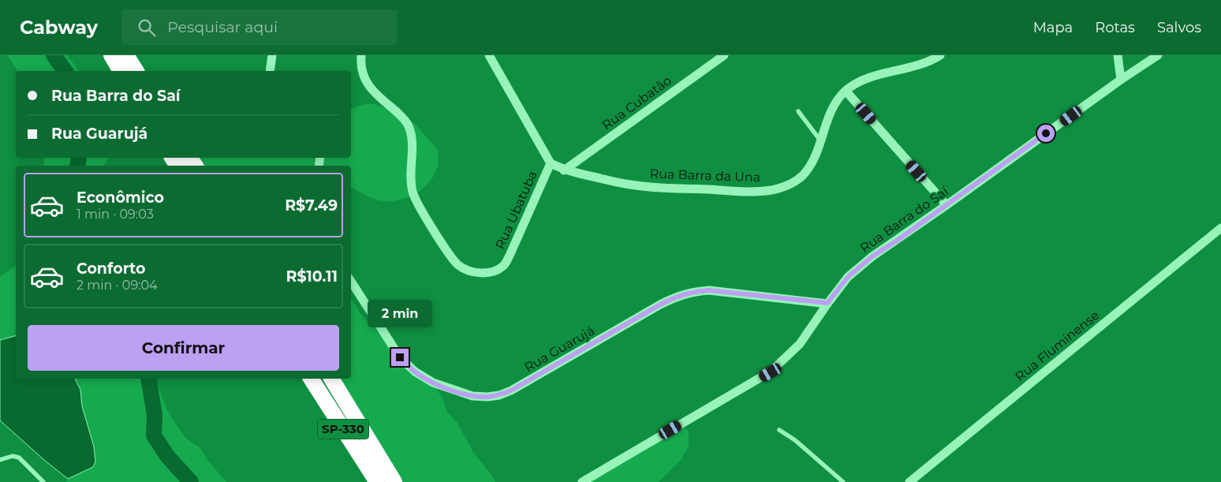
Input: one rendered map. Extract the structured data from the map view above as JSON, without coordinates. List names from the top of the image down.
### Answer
{
  "streets": {
    "highway": ["SP-330"],
    "street": [
      "Rua Cubatão",
      "Rua Barra da Una",
      "Rua Ubatuba",
      "Rua Barra do Saí",
      "Rua Fluminense",
      "Rua Guarujá"
    ]
  },
  "crossings": [
    ["Rua Cubatão", "Rua Barra da Una"],
    ["Rua Barra da Una", "Rua Ubatuba"],
    ["Rua Barra do Saí", "Rua Guarujá"]
  ],
  "page": {
    "header": "Cabway",
    "search": "Pesquisar aqui",
    "nav": ["Mapa", "Rotas", "Salvos"],
    "banner": ["Rua Barra do Saí", "Rua Guarujá"],
    "list": [
      {
        "name": "Econômico",
        "note": "1 min · 09:03",
        "value": "R$7.49"
      },
      {
        "name": "Conforto",
        "note": "2 min · 09:04",
        "value": "R$10.11"
      }
    ],
    "bubble": "2 min",
    "buttons": "Confirmar"
  }
}
